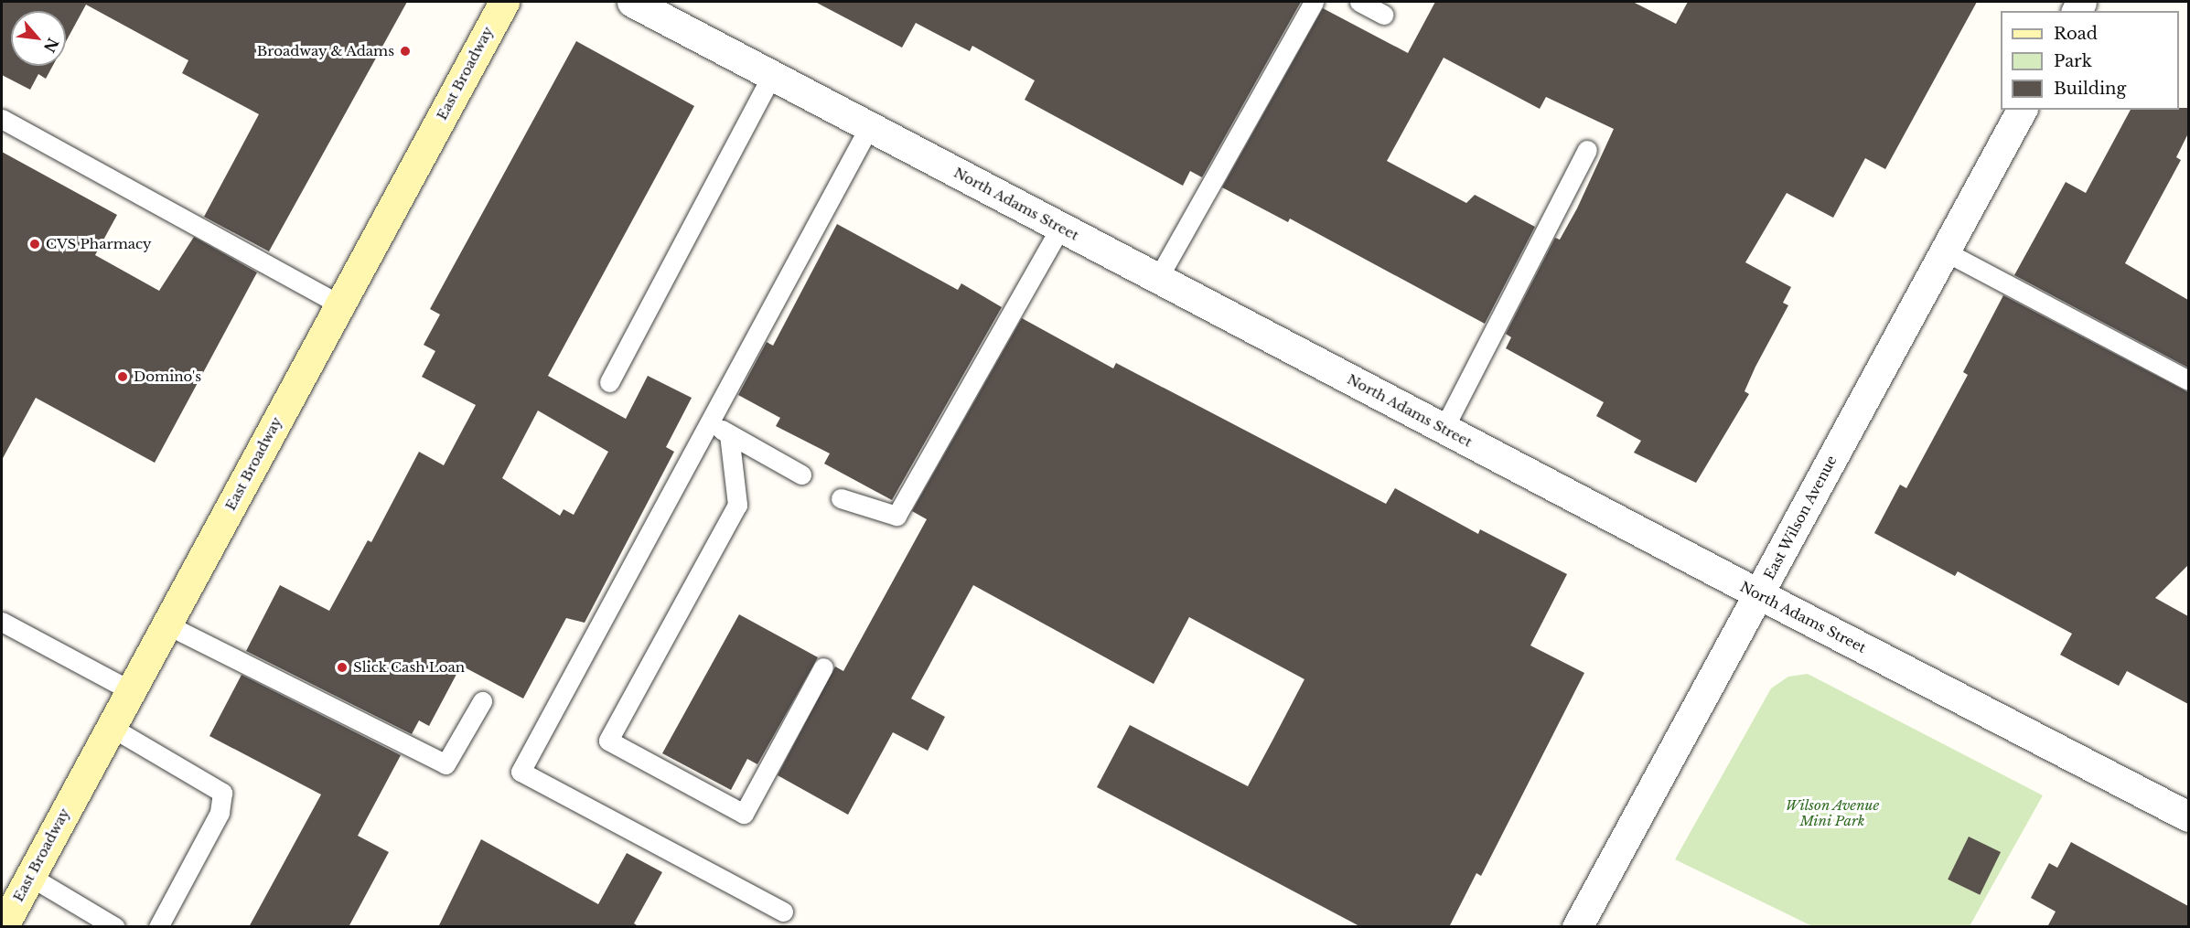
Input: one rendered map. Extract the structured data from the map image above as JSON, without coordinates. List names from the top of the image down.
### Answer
{
  "streets": {
    "main road": ["East Broadway"],
    "street": ["North Adams Street", "East Wilson Avenue"]
  },
  "crossings": [
    ["North Adams Street", "East Wilson Avenue"]
  ],
  "parks": ["Wilson Avenue Mini Park"],
  "places": [
    "Broadway & Adams",
    "CVS Pharmacy",
    "Domino's",
    "Slick Cash Loan"
  ],
  "legend": ["Road", "Park", "Building"],
  "north": "bottom right"
}
